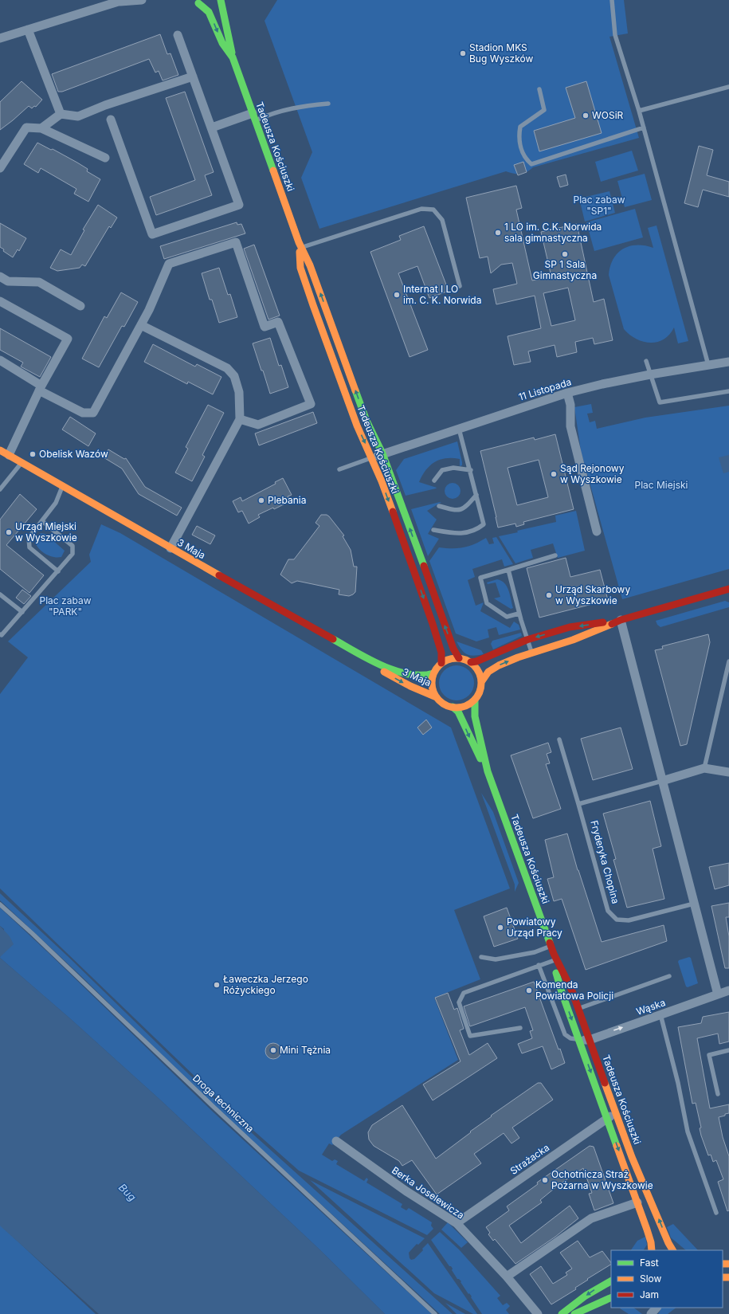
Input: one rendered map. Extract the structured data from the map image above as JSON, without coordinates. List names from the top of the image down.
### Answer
{
  "streets": {
    "main road": ["Tadeusza Kościuszki", "3 Maja"],
    "street": [
      "11 Listopada",
      "Wąska",
      "Strażacka",
      "Berka Joselewicza"
    ],
    "lane": ["Fryderyka Chopina", "Droga techniczna"]
  },
  "crossings": [
    ["Tadeusza Kościuszki", "11 Listopada"],
    ["Tadeusza Kościuszki", "3 Maja"],
    ["Tadeusza Kościuszki", "Wąska"],
    ["Tadeusza Kościuszki", "Strażacka"],
    ["Strażacka", "Berka Joselewicza"]
  ],
  "one_way": ["Wąska"],
  "water": ["Bug"],
  "parks": ["Plac zabaw \"SP1\"", "Plac Miejski", "Plac zabaw \"PARK\""],
  "places": [
    "Stadion MKS Bug Wyszków",
    "WOSiR",
    "1 LO im. C.K. Norwida sala gimnastyczna",
    "SP 1 Sala Gimnastyczna",
    "Internat I LO im. C. K. Norwida",
    "Obelisk Wazów",
    "Sąd Rejonowy w Wyszkowie",
    "Plebania",
    "Urząd Miejski w Wyszkowie",
    "Urząd Skarbowy w Wyszkowie",
    "Powiatowy Urząd Pracy",
    "Ławeczka Jerzego Różyckiego",
    "Komenda Powiatowa Policji",
    "Mini Tężnia",
    "Ochotnicza Straż Pożarna w Wyszkowie"
  ],
  "legend": ["Fast", "Slow", "Jam"]
}
